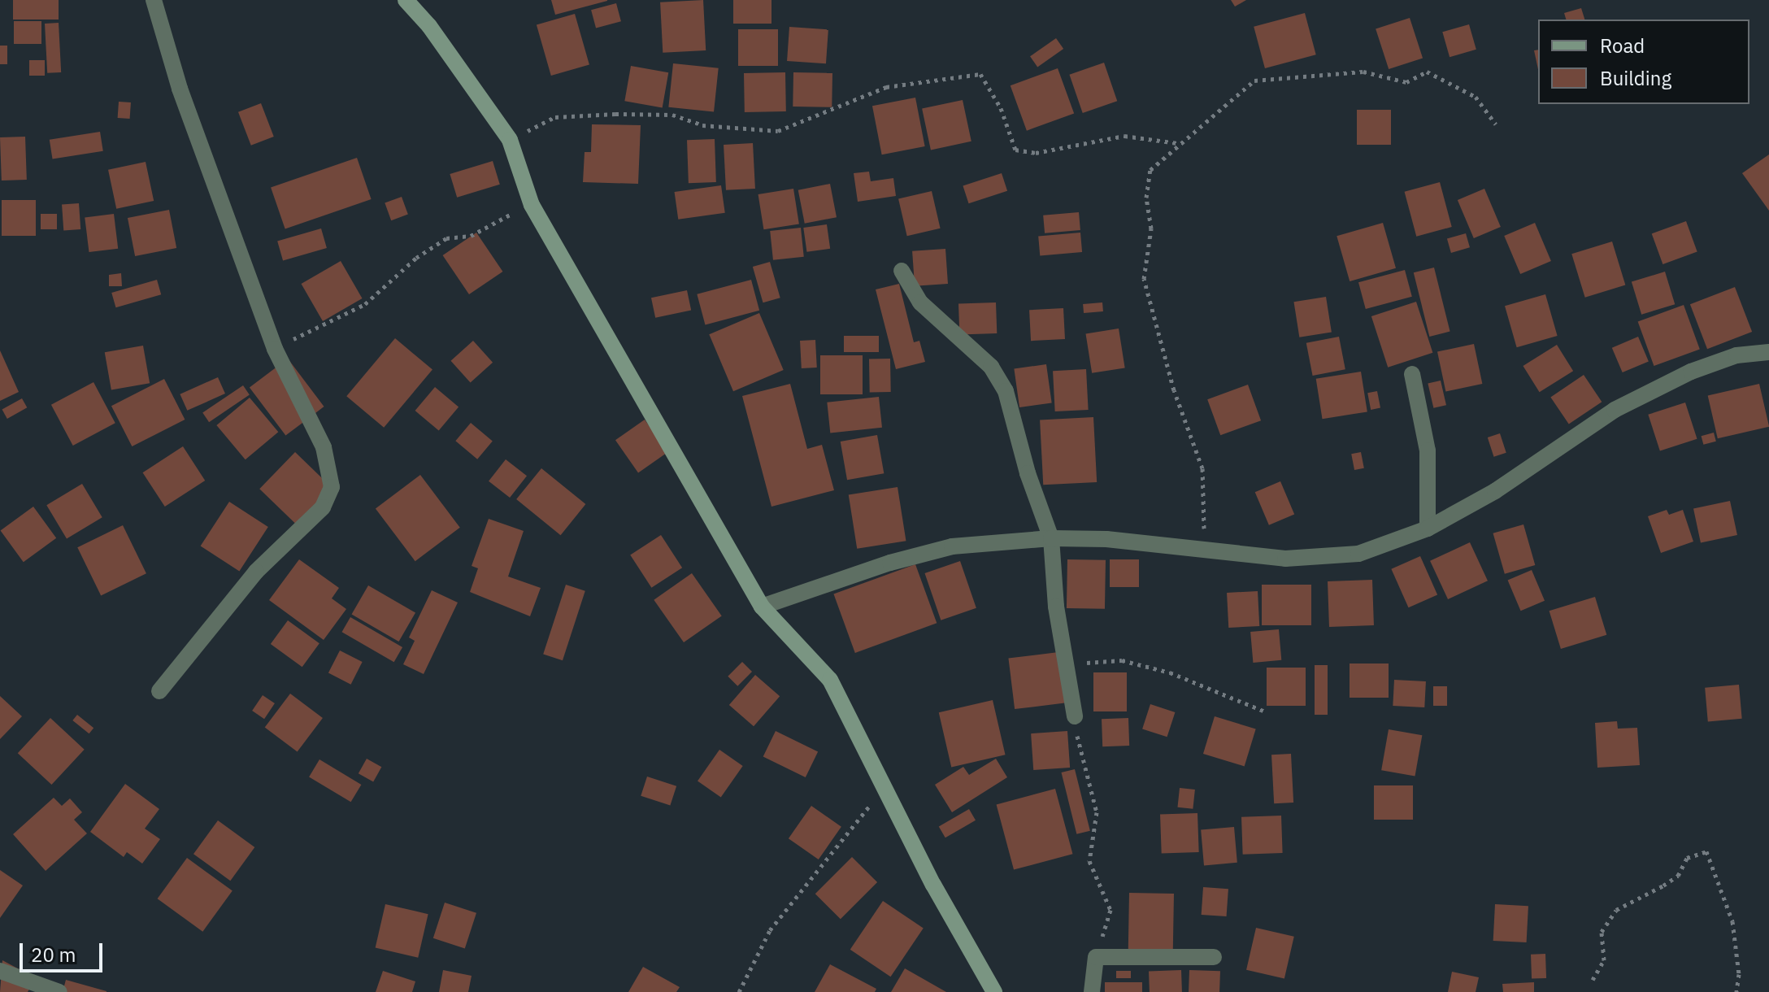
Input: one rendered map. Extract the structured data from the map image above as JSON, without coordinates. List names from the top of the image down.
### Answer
{
  "legend": ["Road", "Building"],
  "scale_bar": "20 m"
}
